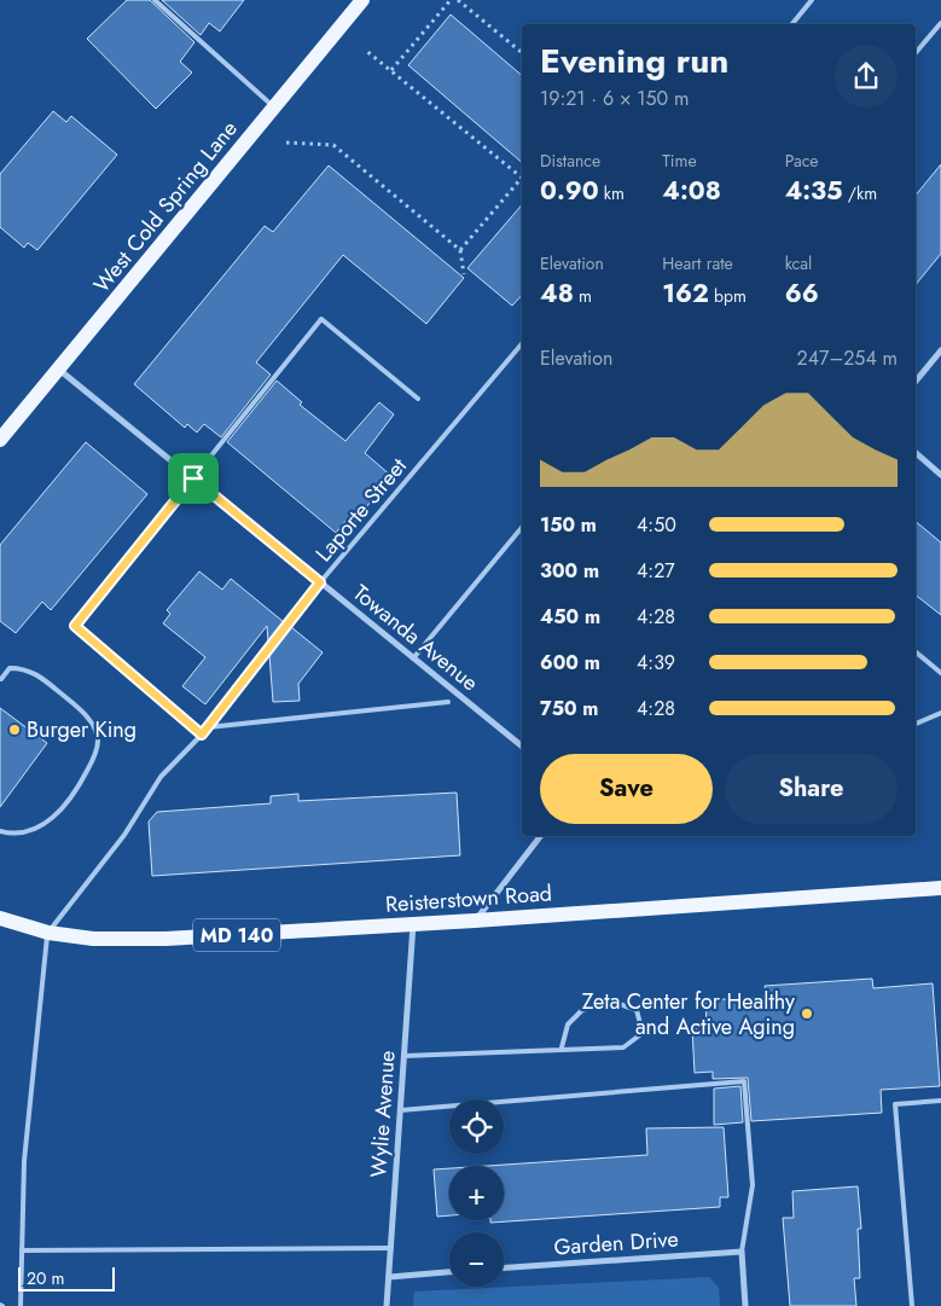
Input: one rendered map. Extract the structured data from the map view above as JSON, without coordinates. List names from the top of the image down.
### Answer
{
  "streets": {
    "main road": ["West Cold Spring Lane", "Reisterstown Road", "MD 140"],
    "street": ["Towanda Avenue", "Wylie Avenue", "Garden Drive"],
    "lane": ["Laporte Street"]
  },
  "crossings": [
    ["West Cold Spring Lane", "Towanda Avenue"],
    ["Laporte Street", "Towanda Avenue"],
    ["Laporte Street", "Reisterstown Road"],
    ["Reisterstown Road", "Wylie Avenue"]
  ],
  "places": ["Burger King", "Zeta Center for Healthy and Active Aging"],
  "scale_bar": "20 m",
  "page": {
    "heading": ["Evening run", "19:21 · 6 × 150 m"],
    "stats": [
      ["Distance", "0.90 km"],
      ["Time", "4:08"],
      ["Pace", "4:35 /km"],
      ["Elevation", "48 m"],
      ["Heart rate", "162 bpm"],
      ["kcal", "66"]
    ],
    "chart": ["Elevation", "247–254 m"],
    "list": [
      {
        "name": "150 m",
        "note": "4:50"
      },
      {
        "name": "300 m",
        "note": "4:27"
      },
      {
        "name": "450 m",
        "note": "4:28"
      },
      {
        "name": "600 m",
        "note": "4:39"
      },
      {
        "name": "750 m",
        "note": "4:28"
      }
    ],
    "buttons": ["Save", "Share"],
    "map_buttons": ["+", "−"],
    "scale": "20 m"
  }
}
